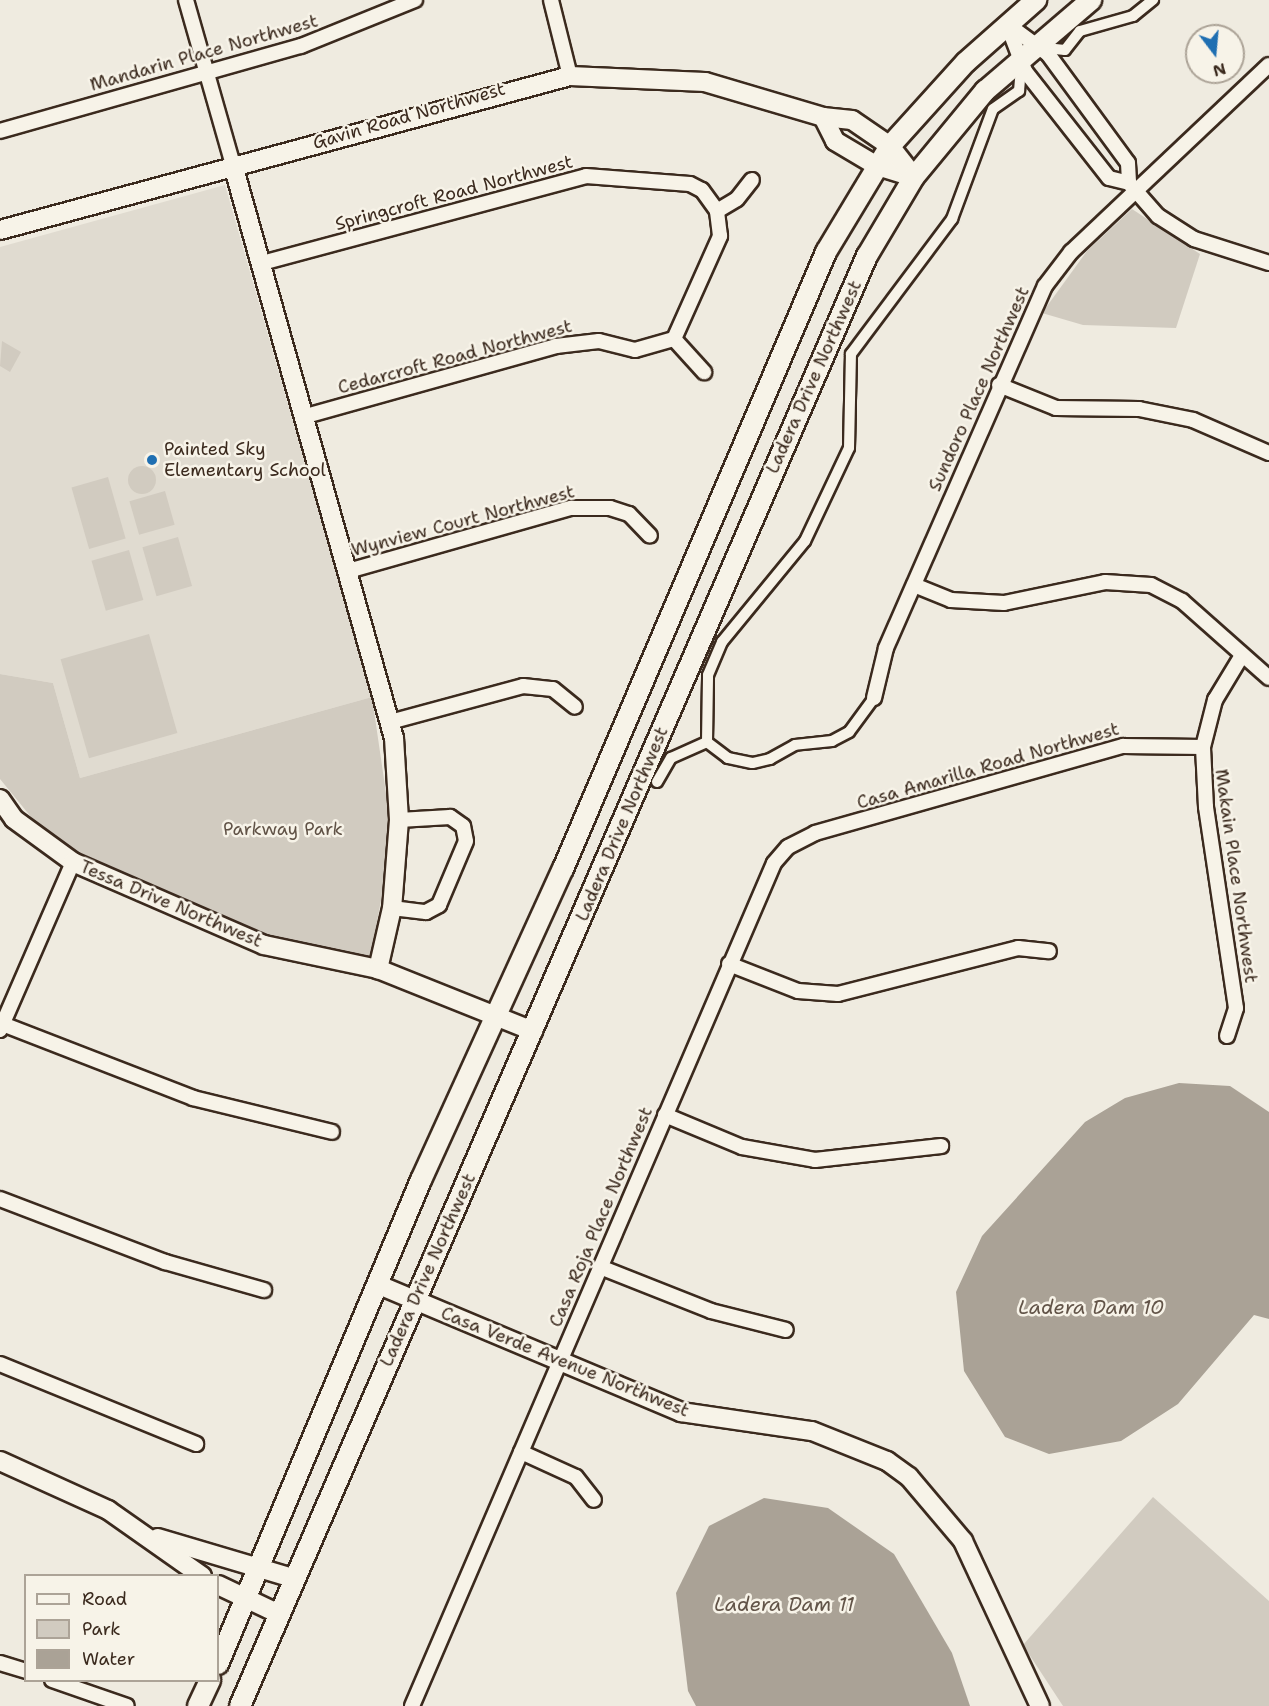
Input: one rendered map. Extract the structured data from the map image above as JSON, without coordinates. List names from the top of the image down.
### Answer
{
  "streets": {
    "main road": ["Ladera Drive Northwest"],
    "street": [
      "Mandarin Place Northwest",
      "Gavin Road Northwest",
      "Springcroft Road Northwest",
      "Cedarcroft Road Northwest",
      "Sundoro Place Northwest",
      "Wynview Court Northwest",
      "Casa Amarilla Road Northwest",
      "Makain Place Northwest",
      "Tessa Drive Northwest",
      "Casa Roja Place Northwest",
      "Casa Verde Avenue Northwest"
    ]
  },
  "crossings": [
    ["Gavin Road Northwest", "Ladera Drive Northwest"],
    ["Ladera Drive Northwest", "Tessa Drive Northwest"],
    ["Ladera Drive Northwest", "Casa Verde Avenue Northwest"],
    ["Casa Amarilla Road Northwest", "Makain Place Northwest"],
    ["Casa Amarilla Road Northwest", "Casa Roja Place Northwest"],
    ["Casa Roja Place Northwest", "Casa Verde Avenue Northwest"]
  ],
  "water": ["Ladera Dam 10", "Ladera Dam 11"],
  "parks": ["Parkway Park"],
  "places": ["Painted Sky Elementary School"],
  "legend": ["Road", "Park", "Water"],
  "north": "bottom"
}
